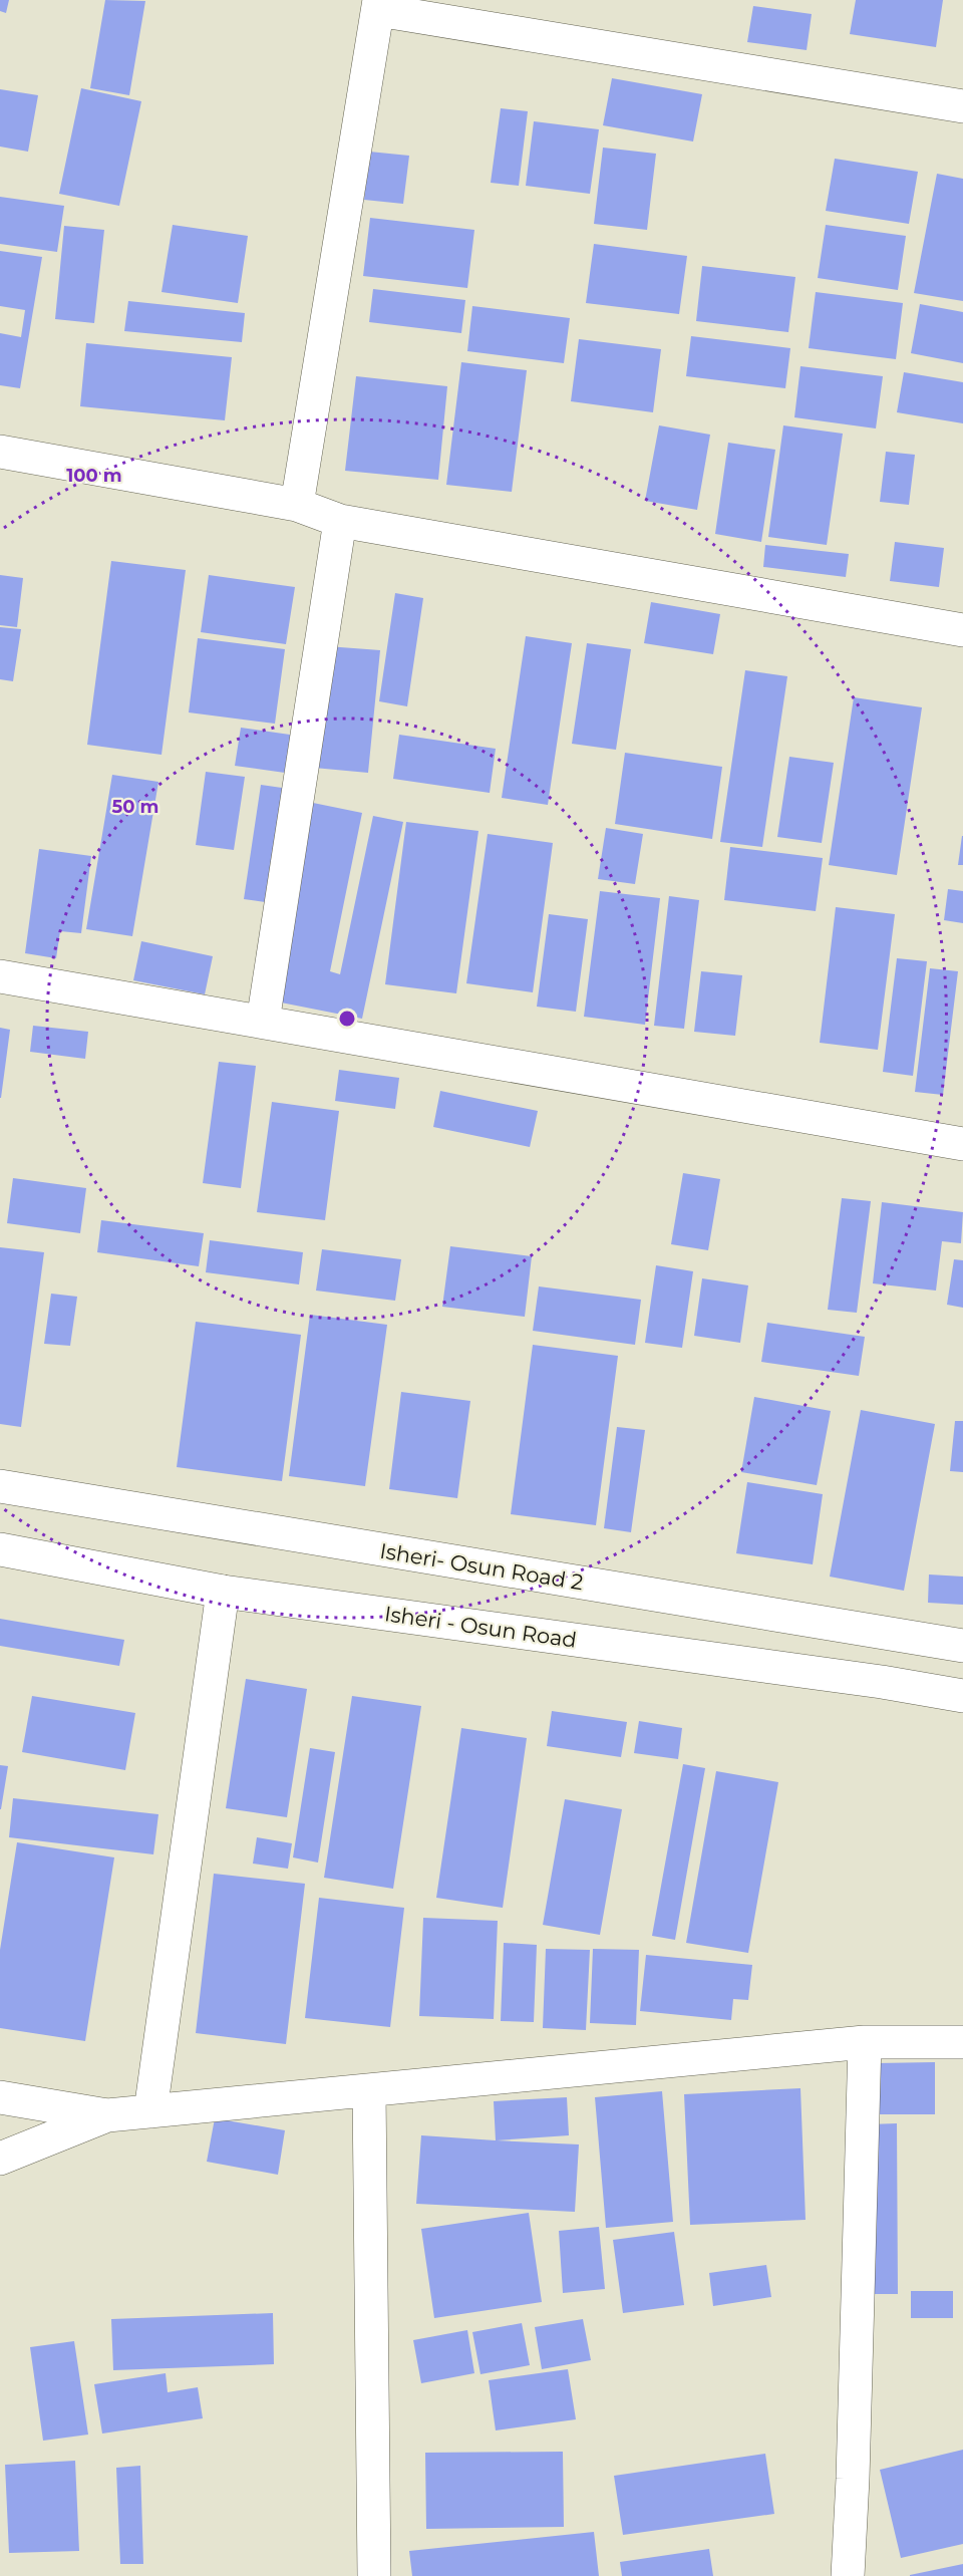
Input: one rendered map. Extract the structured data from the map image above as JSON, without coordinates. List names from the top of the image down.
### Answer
{
  "streets": {
    "street": ["Isheri- Osun Road 2", "Isheri - Osun Road"]
  },
  "rings": ["100 m", "50 m"]
}
